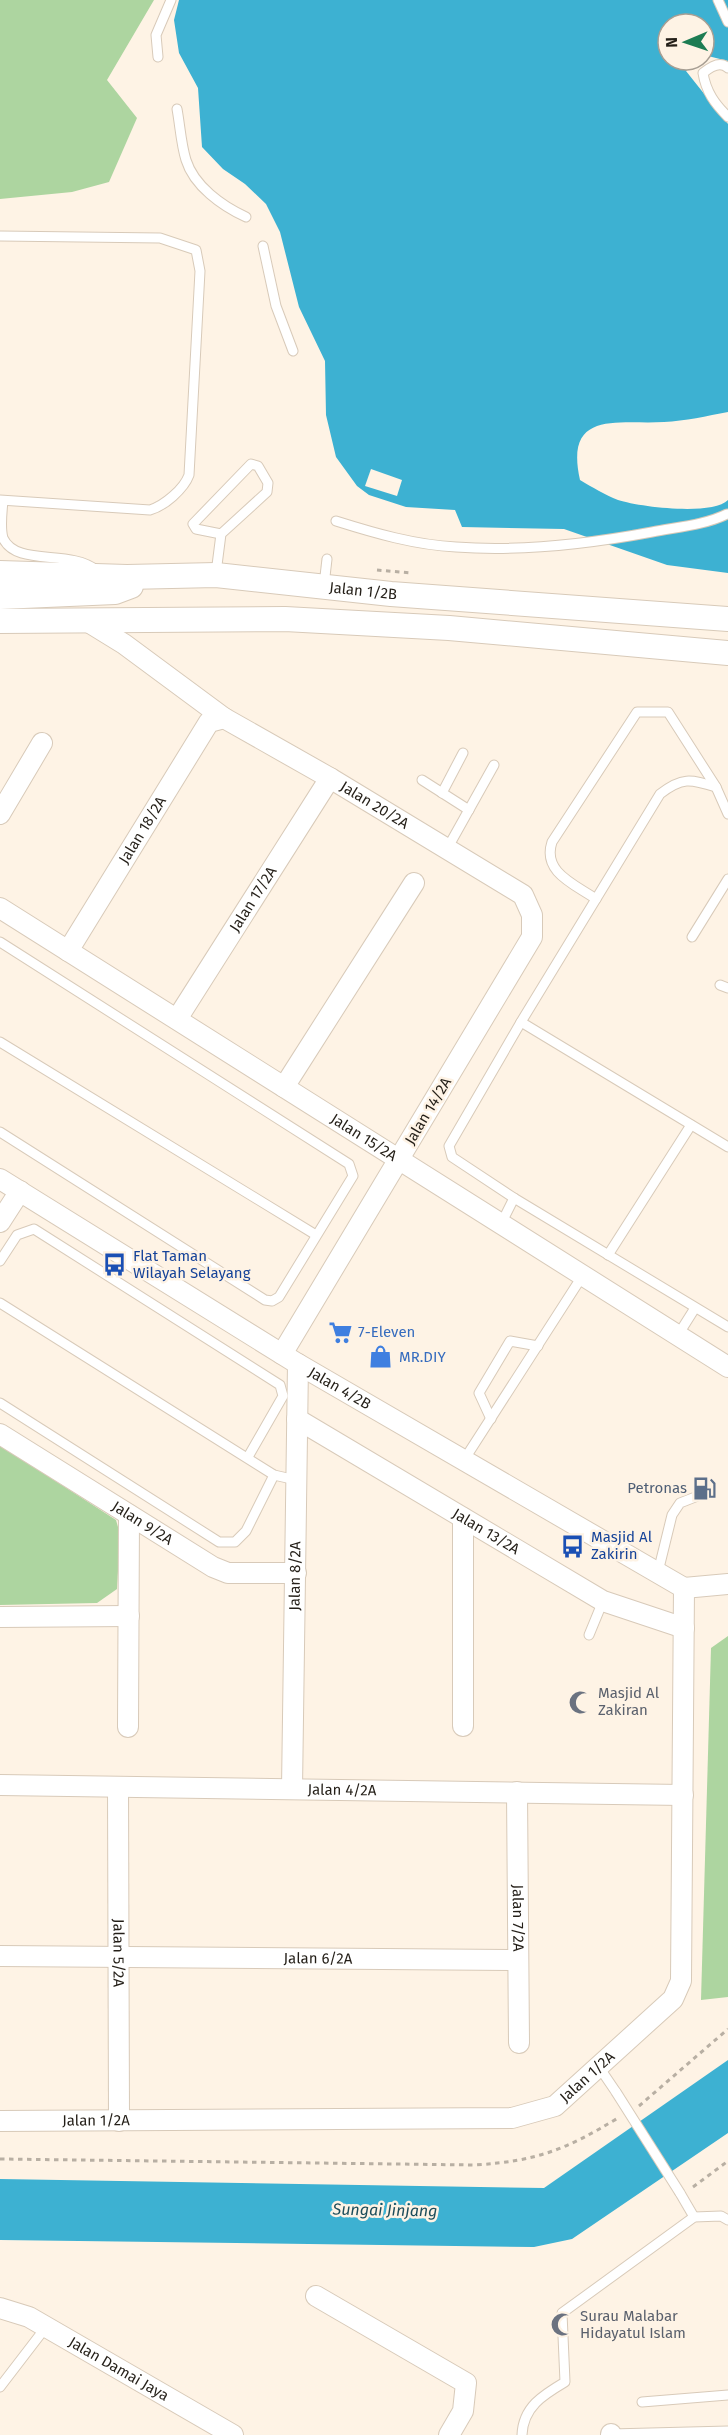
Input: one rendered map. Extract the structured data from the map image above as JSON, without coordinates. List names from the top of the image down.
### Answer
{
  "streets": {
    "street": [
      "Jalan 1/2B",
      "Jalan 20/2A",
      "Jalan 18/2A",
      "Jalan 17/2A",
      "Jalan 14/2A",
      "Jalan 15/2A",
      "Jalan 4/2B",
      "Jalan 9/2A",
      "Jalan 13/2A",
      "Jalan 8/2A",
      "Jalan 4/2A",
      "Jalan 7/2A",
      "Jalan 5/2A",
      "Jalan 6/2A",
      "Jalan 1/2A",
      "Jalan Damai Jaya"
    ]
  },
  "crossings": [
    ["Jalan 1/2B", "Jalan 20/2A"],
    ["Jalan 20/2A", "Jalan 18/2A"],
    ["Jalan 20/2A", "Jalan 17/2A"],
    ["Jalan 20/2A", "Jalan 14/2A"],
    ["Jalan 18/2A", "Jalan 15/2A"],
    ["Jalan 17/2A", "Jalan 15/2A"],
    ["Jalan 14/2A", "Jalan 15/2A"],
    ["Jalan 14/2A", "Jalan 4/2B"],
    ["Jalan 14/2A", "Jalan 8/2A"],
    ["Jalan 4/2B", "Jalan 8/2A"],
    ["Jalan 4/2B", "Jalan 1/2A"],
    ["Jalan 9/2A", "Jalan 8/2A"],
    ["Jalan 13/2A", "Jalan 8/2A"],
    ["Jalan 13/2A", "Jalan 1/2A"],
    ["Jalan 8/2A", "Jalan 4/2A"],
    ["Jalan 4/2A", "Jalan 7/2A"],
    ["Jalan 4/2A", "Jalan 5/2A"],
    ["Jalan 4/2A", "Jalan 1/2A"],
    ["Jalan 7/2A", "Jalan 6/2A"],
    ["Jalan 5/2A", "Jalan 6/2A"],
    ["Jalan 5/2A", "Jalan 1/2A"]
  ],
  "water": ["Sungai Jinjang"],
  "places": {
    "bus stop": ["Flat Taman Wilayah Selayang", "Masjid Al Zakirin"],
    "supermarket": ["7-Eleven"],
    "shop": ["MR.DIY"],
    "fuel station": ["Petronas"],
    "mosque": ["Masjid Al Zakiran", "Surau Malabar Hidayatul Islam"]
  },
  "north": "left"
}
